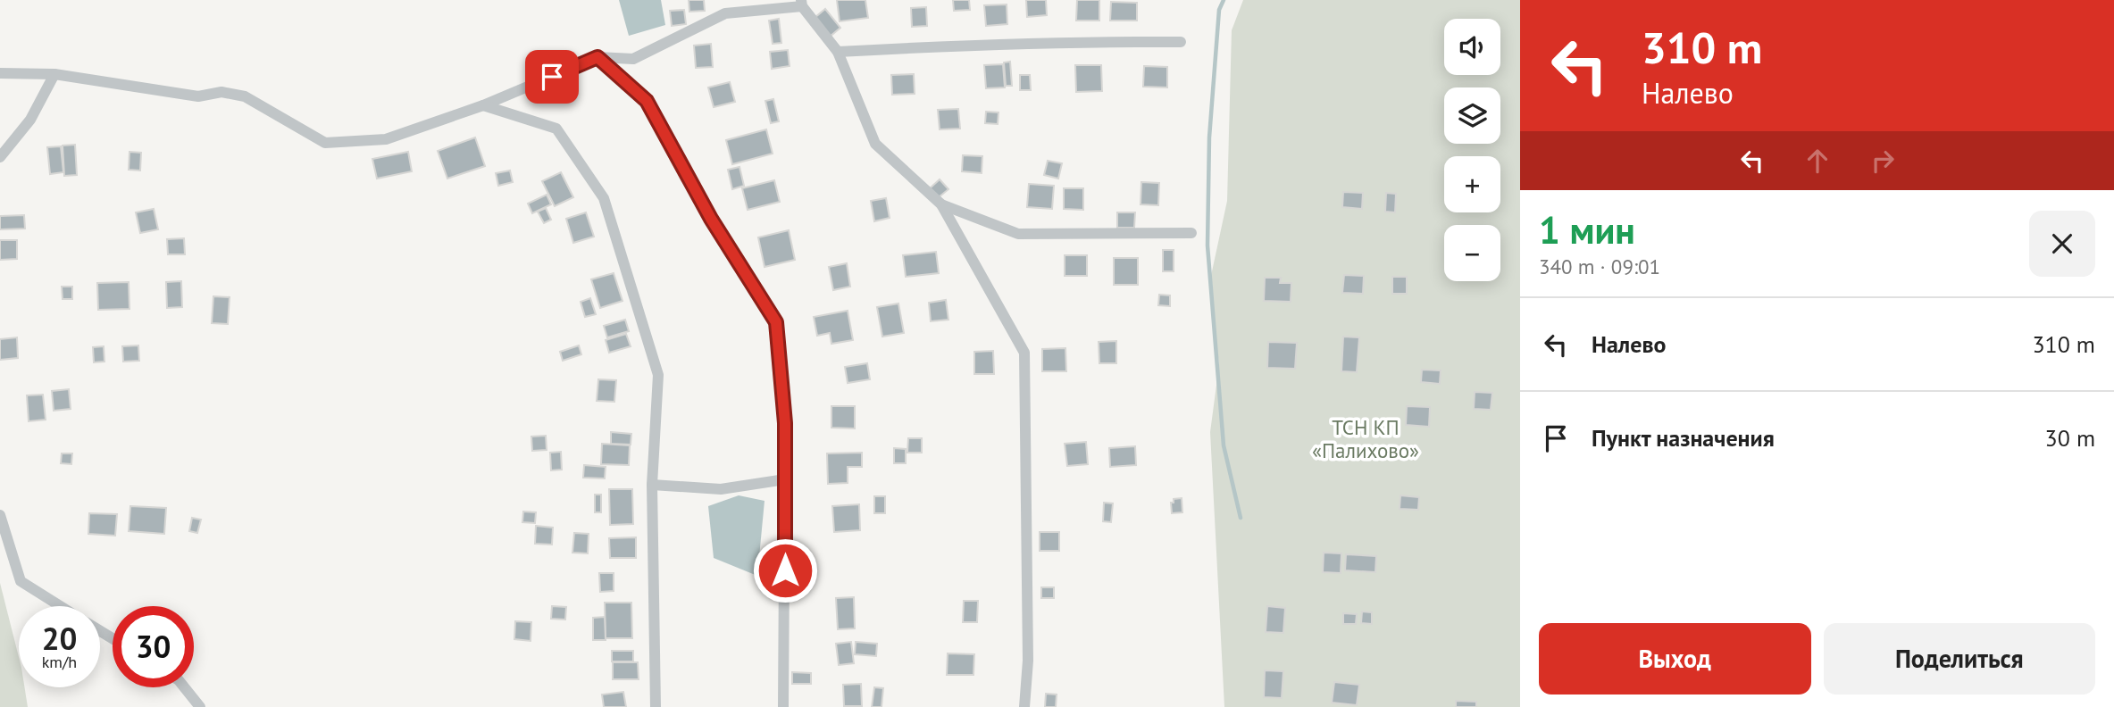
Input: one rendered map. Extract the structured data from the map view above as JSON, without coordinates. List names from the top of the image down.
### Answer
{
  "parks": ["ТСН КП «Палихово»"],
  "page": {
    "turn": ["310 m", "Налево"],
    "map_buttons": ["+", "−"],
    "heading": ["1 мин", "340 m · 09:01"],
    "list": [
      {
        "name": "Налево",
        "value": "310 m"
      },
      {
        "name": "Пункт назначения",
        "value": "30 m"
      }
    ],
    "speed": "20 km/h",
    "limit": "30",
    "buttons": ["Выход", "Поделиться"]
  }
}
